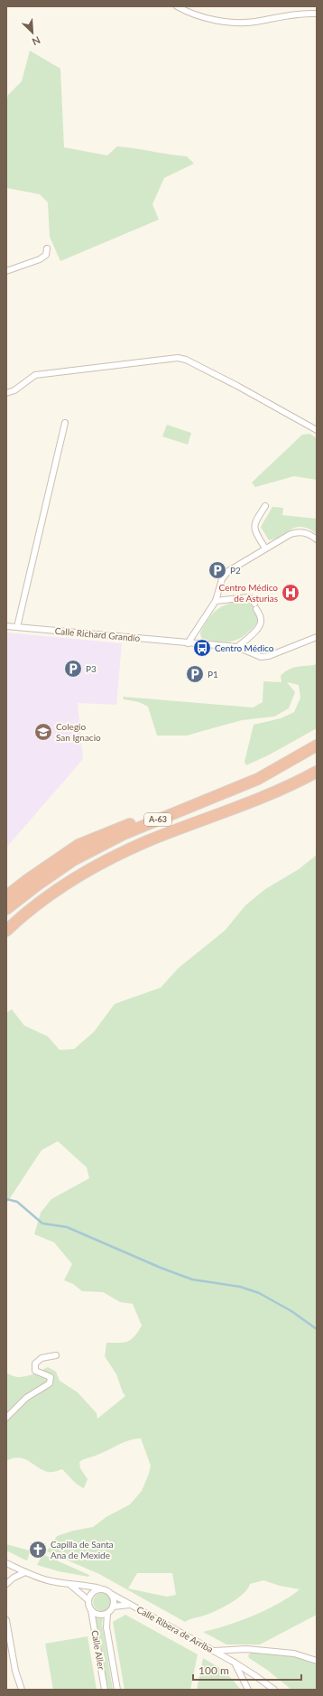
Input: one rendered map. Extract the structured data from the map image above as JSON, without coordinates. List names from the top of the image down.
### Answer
{
  "streets": {
    "highway": ["A-63"],
    "street": ["Calle Richard Grandío", "Calle Ribera de Arriba", "Calle Aller"]
  },
  "crossings": [
    ["Calle Ribera de Arriba", "Calle Aller"]
  ],
  "places": {
    "parking": ["P2", "P3", "P1"],
    "hospital": ["Centro Médico de Asturias"],
    "bus stop": ["Centro Médico"],
    "school or university": ["Colegio San Ignacio"],
    "church": ["Capilla de Santa Ana de Mexide"]
  },
  "scale_bar": "100 m",
  "north": "bottom right"
}
